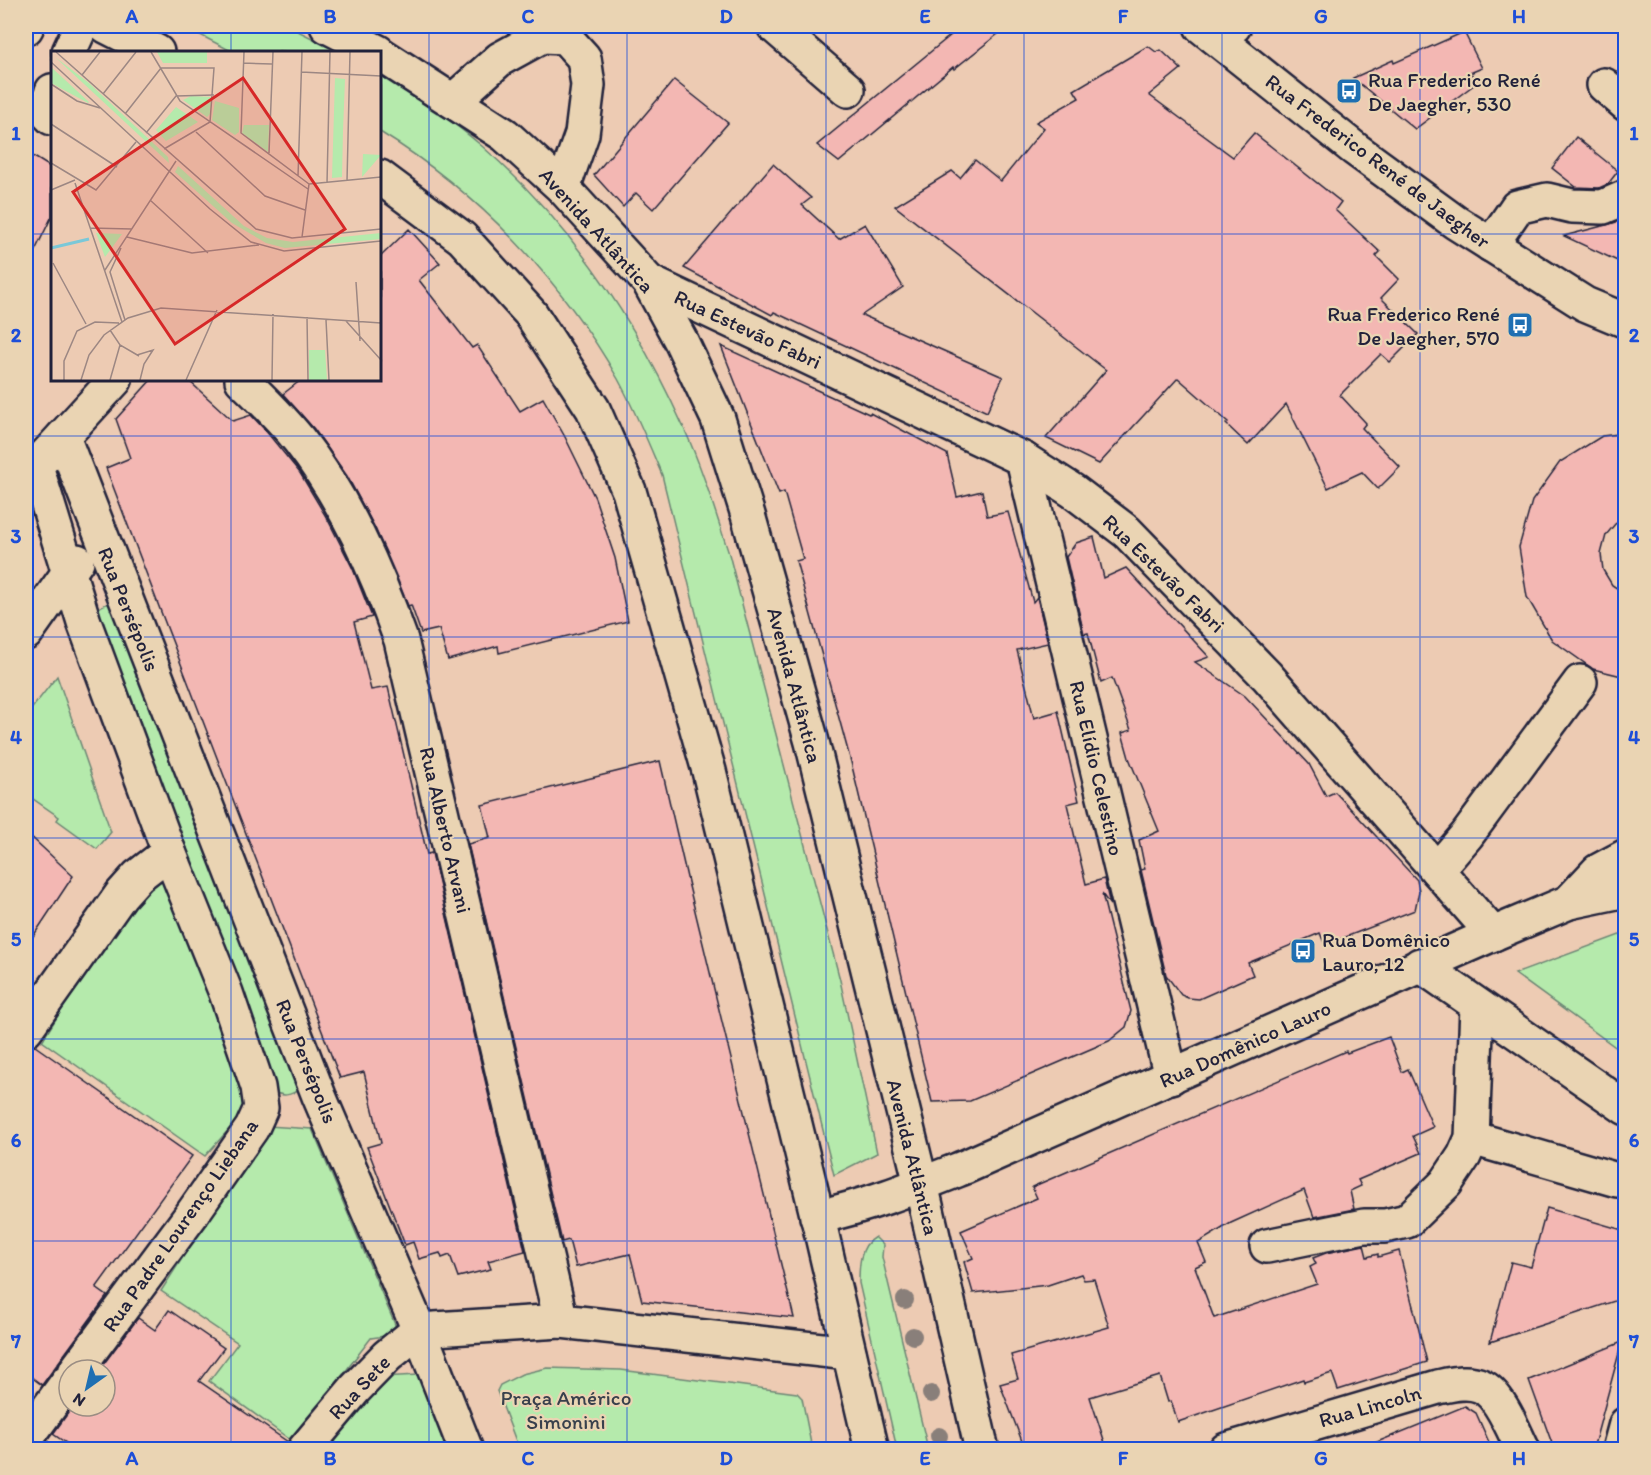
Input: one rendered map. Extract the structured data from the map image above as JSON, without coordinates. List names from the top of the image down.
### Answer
{
  "streets": {
    "street": [
      "Rua Frederico René de Jaegher",
      "Avenida Atlântica",
      "Rua Estevão Fabri",
      "Rua Persépolis",
      "Rua Elídio Celestino",
      "Rua Alberto Arvani",
      "Rua Domênico Lauro",
      "Rua Padre Lourenço Liebana",
      "Rua Sete",
      "Rua Lincoln"
    ]
  },
  "crossings": [
    ["Avenida Atlântica", "Rua Estevão Fabri"],
    ["Avenida Atlântica", "Rua Domênico Lauro"],
    ["Rua Estevão Fabri", "Rua Elídio Celestino"],
    ["Rua Estevão Fabri", "Rua Domênico Lauro"],
    ["Rua Persépolis", "Rua Padre Lourenço Liebana"],
    ["Rua Persépolis", "Rua Sete"],
    ["Rua Elídio Celestino", "Rua Domênico Lauro"]
  ],
  "parks": ["Praça Américo Simonini"],
  "places": {
    "bus stop": ["Rua Frederico René De Jaegher, 530", "Rua Frederico René De Jaegher, 570", "Rua Domênico Lauro, 12"]
  },
  "north": "bottom left",
  "grid": {
    "columns": [
      "A",
      "B",
      "C",
      "D",
      "E",
      "F",
      "G",
      "H"
    ],
    "rows": [
      "1",
      "2",
      "3",
      "4",
      "5",
      "6",
      "7"
    ]
  }
}
